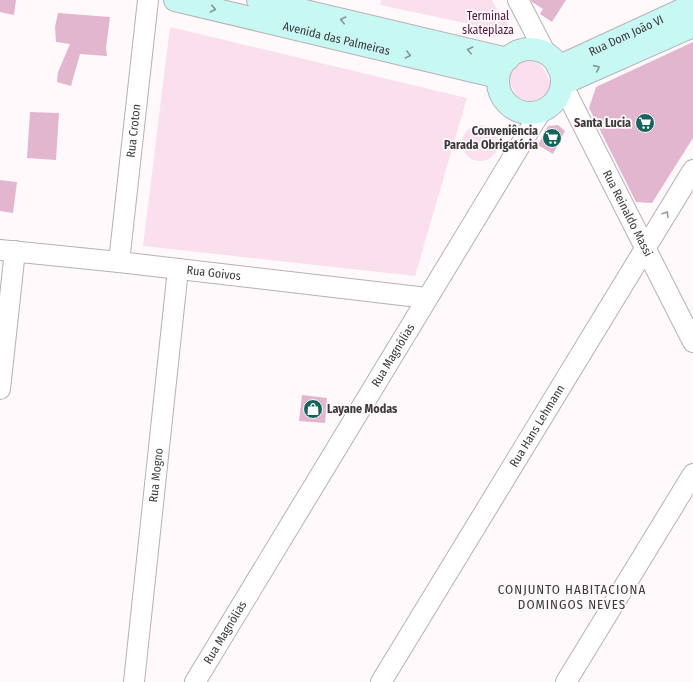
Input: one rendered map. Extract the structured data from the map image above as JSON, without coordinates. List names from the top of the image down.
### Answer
{
  "streets": {
    "street": [
      "Rua Dom João VI",
      "Avenida das Palmeiras",
      "Rua Croton",
      "Rua Reinaldo Massi",
      "Rua Goivos",
      "Rua Magnólias",
      "Rua Hans Lehmann",
      "Rua Mogno"
    ]
  },
  "crossings": [
    ["Rua Dom João VI", "Avenida das Palmeiras"],
    ["Rua Dom João VI", "Rua Reinaldo Massi"],
    ["Rua Dom João VI", "Rua Magnólias"],
    ["Avenida das Palmeiras", "Rua Reinaldo Massi"],
    ["Avenida das Palmeiras", "Rua Magnólias"],
    ["Rua Croton", "Rua Goivos"],
    ["Rua Reinaldo Massi", "Rua Magnólias"],
    ["Rua Reinaldo Massi", "Rua Hans Lehmann"],
    ["Rua Goivos", "Rua Magnólias"],
    ["Rua Goivos", "Rua Mogno"]
  ],
  "districts": ["CONJUNTO HABITACIONA DOMINGOS NEVES"],
  "parks": ["Terminal skateplaza"],
  "places": {
    "supermarket": ["Santa Lucia", "Conveniência Parada Obrigatória"],
    "shop": ["Layane Modas"]
  }
}
